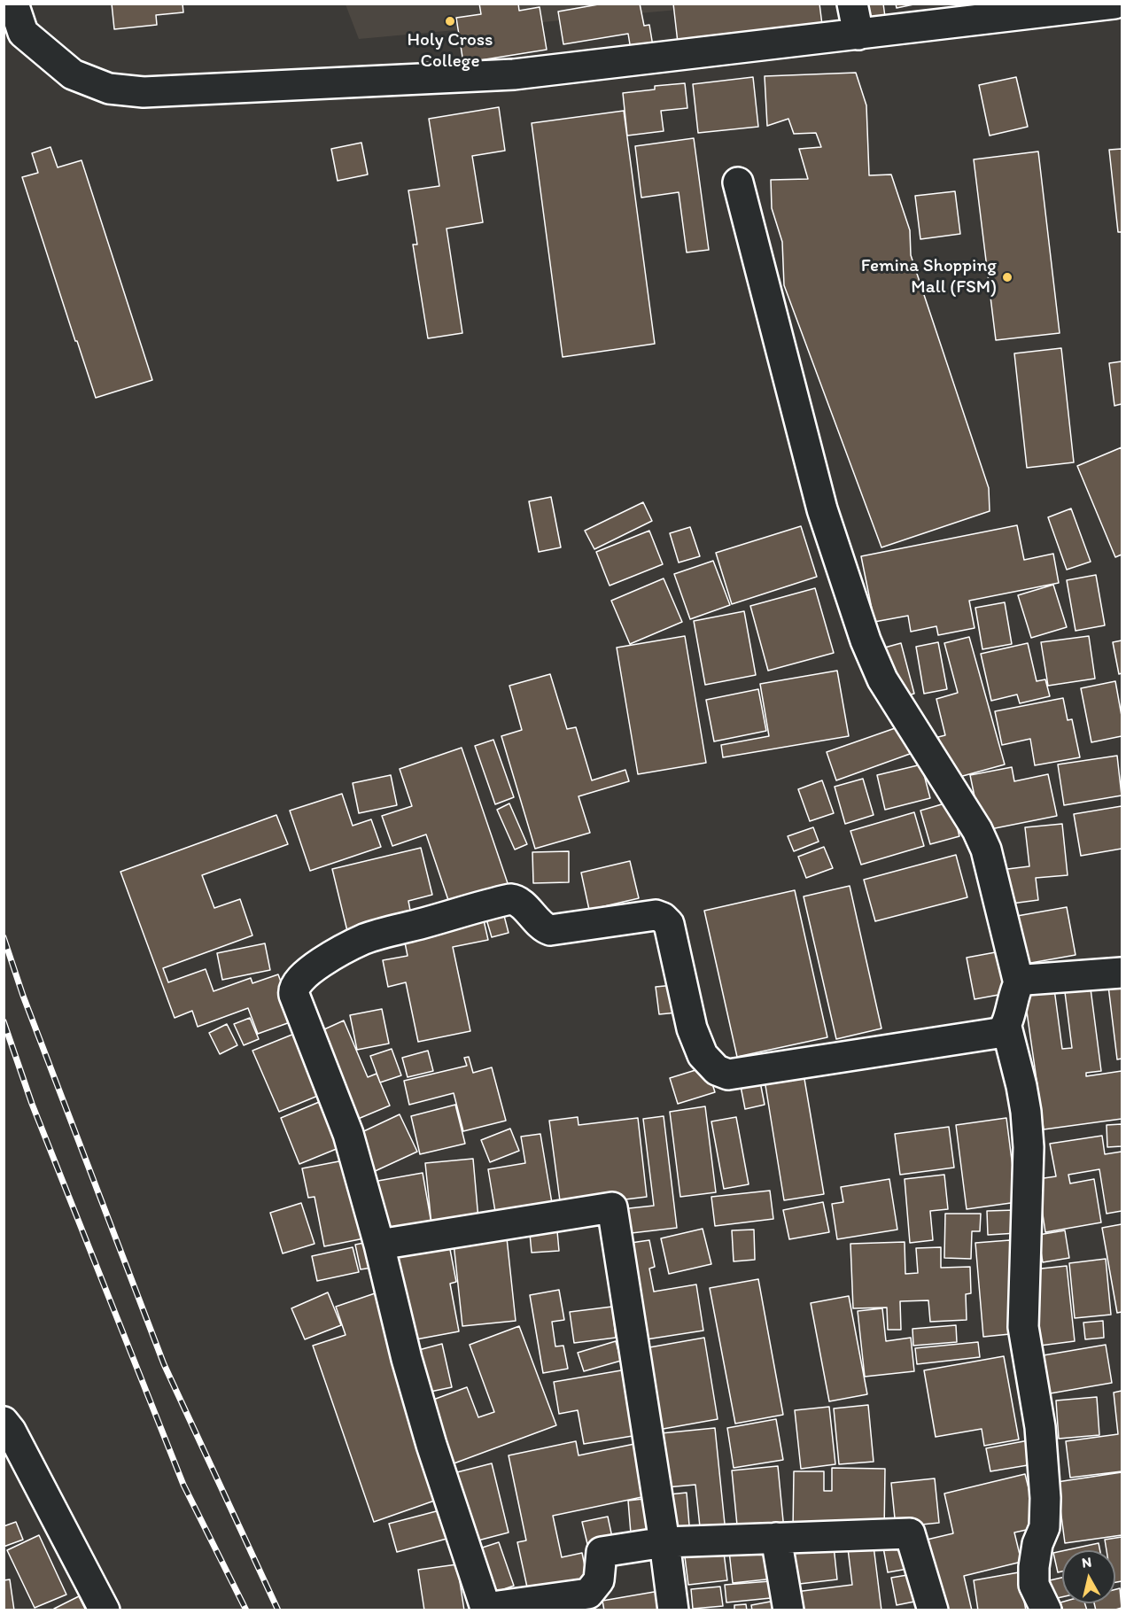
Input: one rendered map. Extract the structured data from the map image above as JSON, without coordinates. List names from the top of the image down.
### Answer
{
  "places": ["Holy Cross College", "Femina Shopping Mall (FSM)"],
  "north": "top"
}
